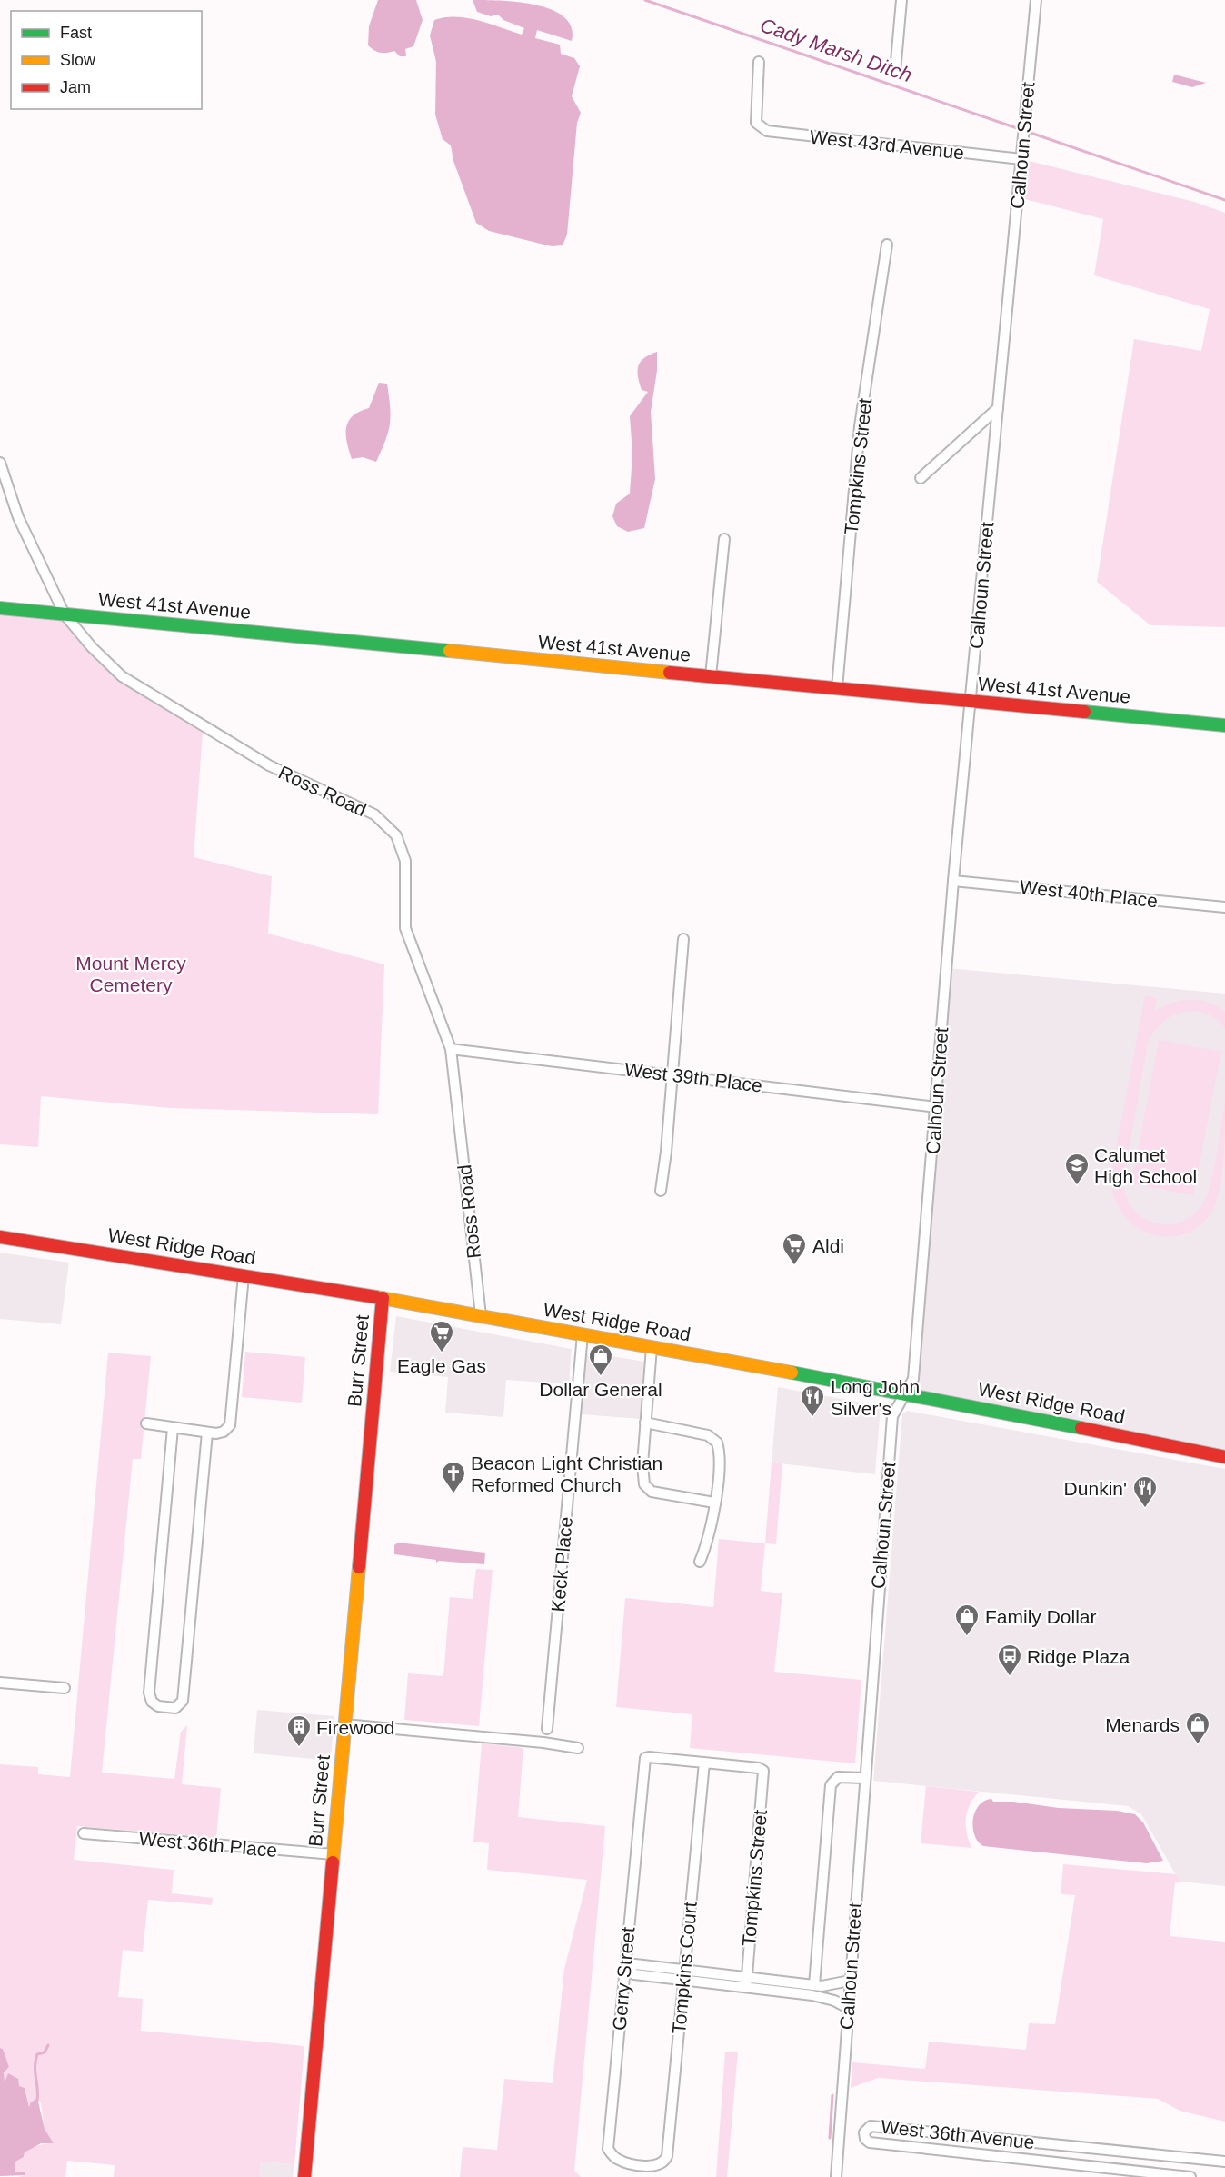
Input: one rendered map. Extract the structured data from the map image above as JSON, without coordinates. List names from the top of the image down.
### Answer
{
  "streets": {
    "main road": ["West 41st Avenue", "West Ridge Road", "Burr Street"],
    "street": [
      "West 43rd Avenue",
      "Calhoun Street",
      "Tompkins Street",
      "Ross Road",
      "West 40th Place",
      "West 39th Place",
      "Keck Place",
      "West 36th Place",
      "Tompkins Court",
      "Gerry Street",
      "West 36th Avenue"
    ]
  },
  "crossings": [
    ["West 43rd Avenue", "Calhoun Street"],
    ["Calhoun Street", "West 41st Avenue"],
    ["Calhoun Street", "West 40th Place"],
    ["Calhoun Street", "West 39th Place"],
    ["Calhoun Street", "West Ridge Road"],
    ["Tompkins Street", "West 41st Avenue"],
    ["Tompkins Street", "Tompkins Court"],
    ["Tompkins Street", "Gerry Street"],
    ["West 41st Avenue", "Ross Road"],
    ["Ross Road", "West 39th Place"],
    ["Ross Road", "West Ridge Road"],
    ["West Ridge Road", "Burr Street"],
    ["West Ridge Road", "Keck Place"],
    ["Burr Street", "West 36th Place"],
    ["Tompkins Court", "Gerry Street"]
  ],
  "water": ["Cady Marsh Ditch"],
  "parks": ["Mount Mercy Cemetery"],
  "places": {
    "school or university": ["Calumet High School"],
    "supermarket": ["Aldi", "Eagle Gas"],
    "shop": ["Dollar General", "Family Dollar", "Menards"],
    "restaurant": ["Long John Silver's", "Dunkin'"],
    "church": ["Beacon Light Christian Reformed Church"],
    "bus stop": ["Ridge Plaza"],
    "building": ["Firewood"]
  },
  "legend": ["Fast", "Slow", "Jam"]
}
